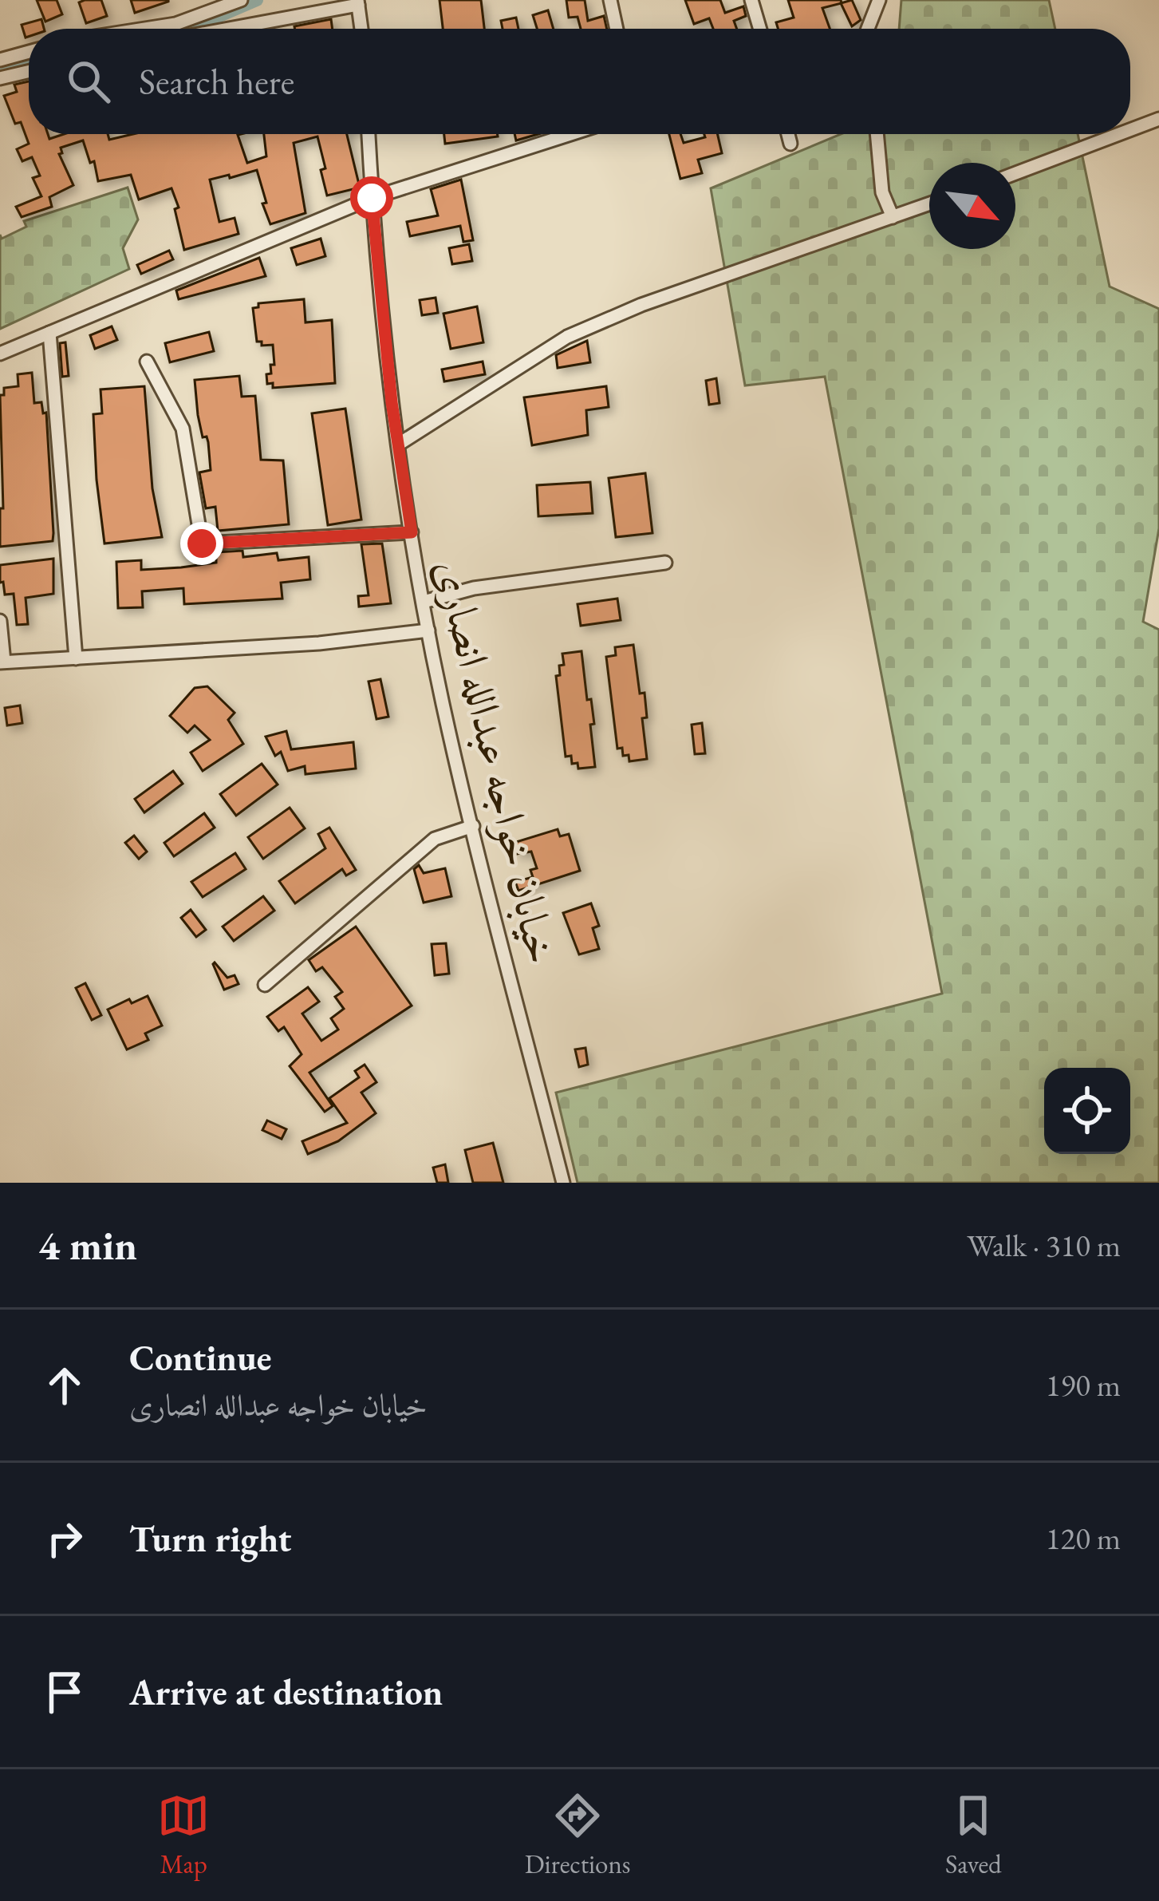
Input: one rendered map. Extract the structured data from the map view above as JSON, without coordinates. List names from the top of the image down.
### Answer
{
  "streets": {
    "street": ["خیابان خواجه عبدالله انصاری"]
  },
  "north": "bottom right",
  "page": {
    "search": "Search here",
    "heading": ["4 min", "Walk · 310 m"],
    "list": [
      ["Continue", "خیابان خواجه عبدالله انصاری", "190 m"],
      ["Turn right", "120 m"],
      "Arrive at destination"
    ],
    "nav": ["Map", "Directions", "Saved"]
  }
}
